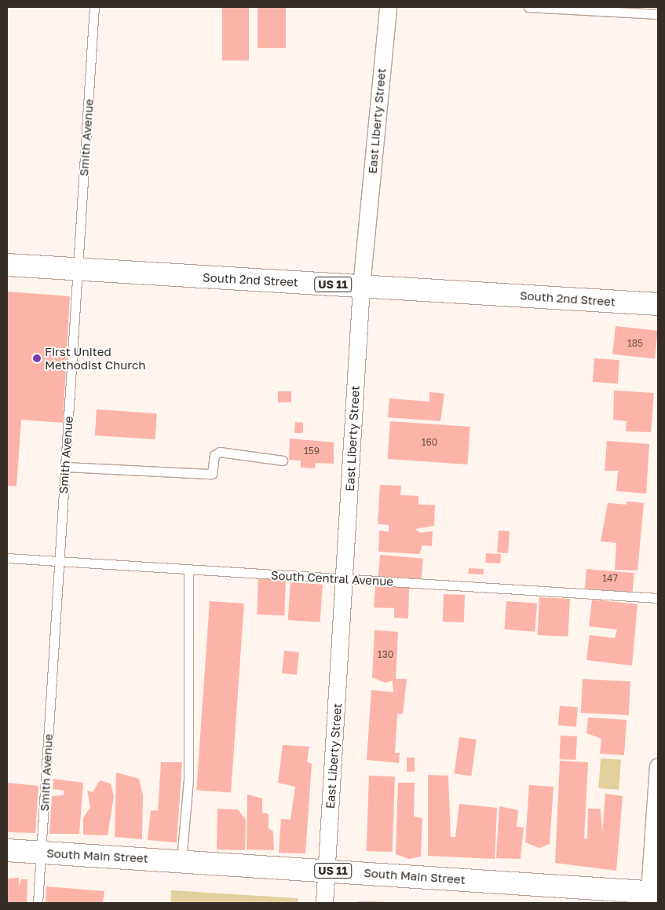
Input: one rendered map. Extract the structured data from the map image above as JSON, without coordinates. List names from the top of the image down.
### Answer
{
  "streets": {
    "main road": ["South 2nd Street", "US 11", "South Main Street"],
    "street": ["East Liberty Street"],
    "lane": ["Smith Avenue", "South Central Avenue"]
  },
  "crossings": [
    ["East Liberty Street", "South 2nd Street"],
    ["East Liberty Street", "South Central Avenue"],
    ["East Liberty Street", "South Main Street"],
    ["Smith Avenue", "South 2nd Street"],
    ["Smith Avenue", "South Central Avenue"],
    ["Smith Avenue", "South Main Street"]
  ],
  "places": ["First United Methodist Church"],
  "house_numbers": [
    "185",
    "160",
    "159",
    "147",
    "130"
  ]
}
